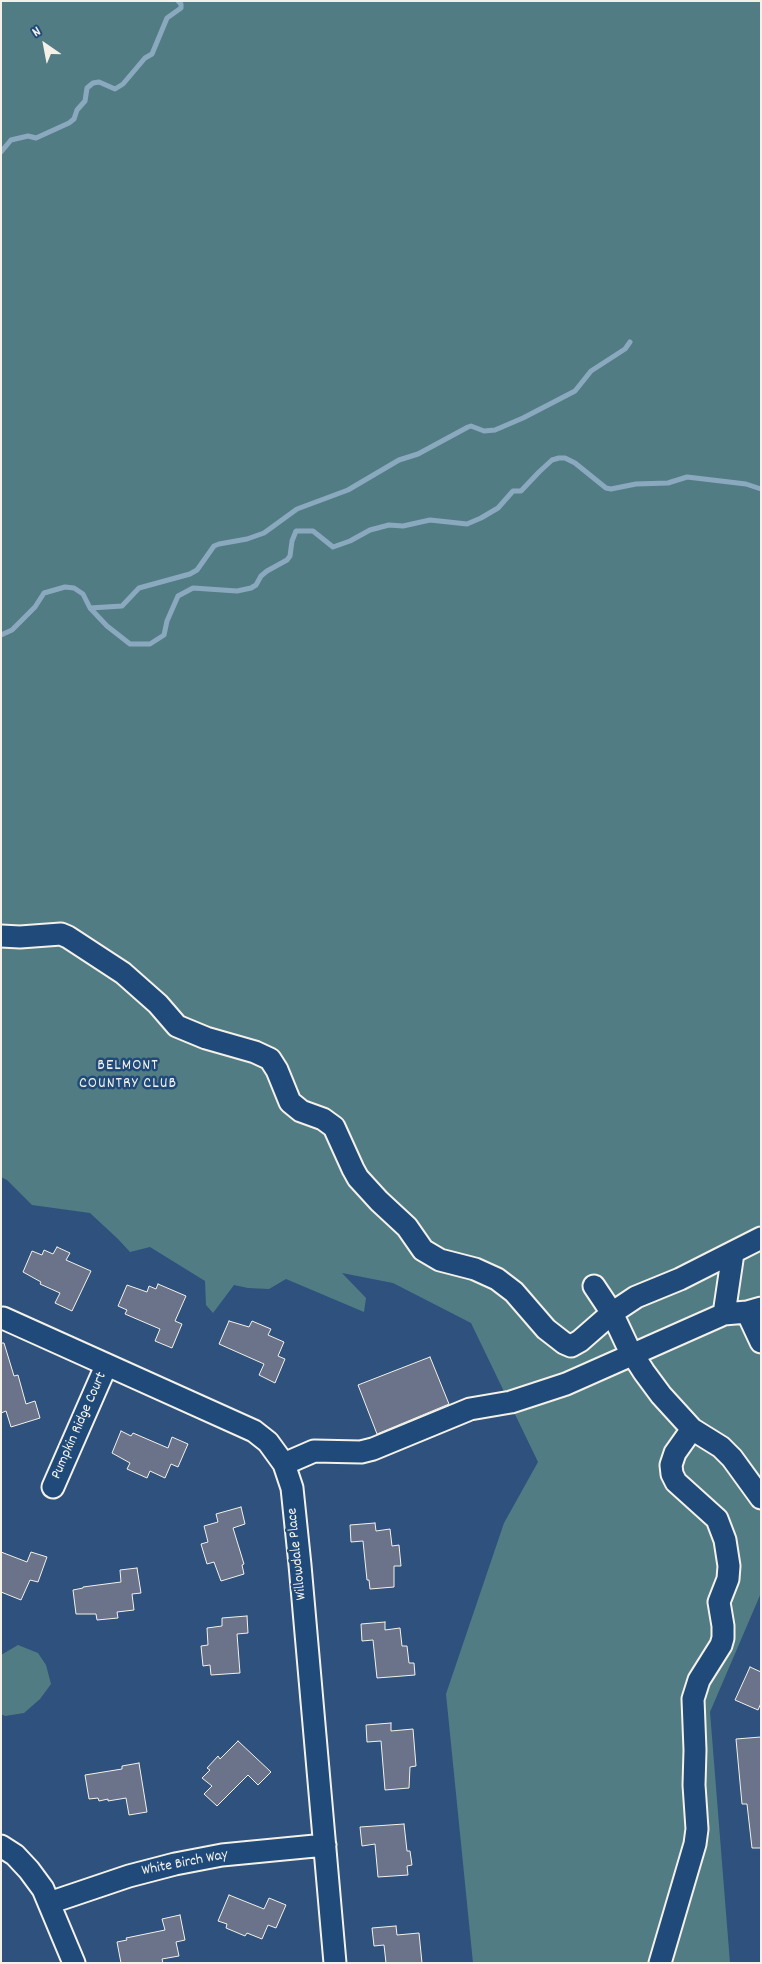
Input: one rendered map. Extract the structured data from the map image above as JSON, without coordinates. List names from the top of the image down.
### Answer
{
  "streets": {
    "street": ["Pumpkin Ridge Court", "Willowdale Place", "White Birch Way"]
  },
  "crossings": [
    ["Pumpkin Ridge Court", "Willowdale Place"],
    ["Willowdale Place", "White Birch Way"]
  ],
  "districts": ["BELMONT COUNTRY CLUB"],
  "north": "top left"
}
